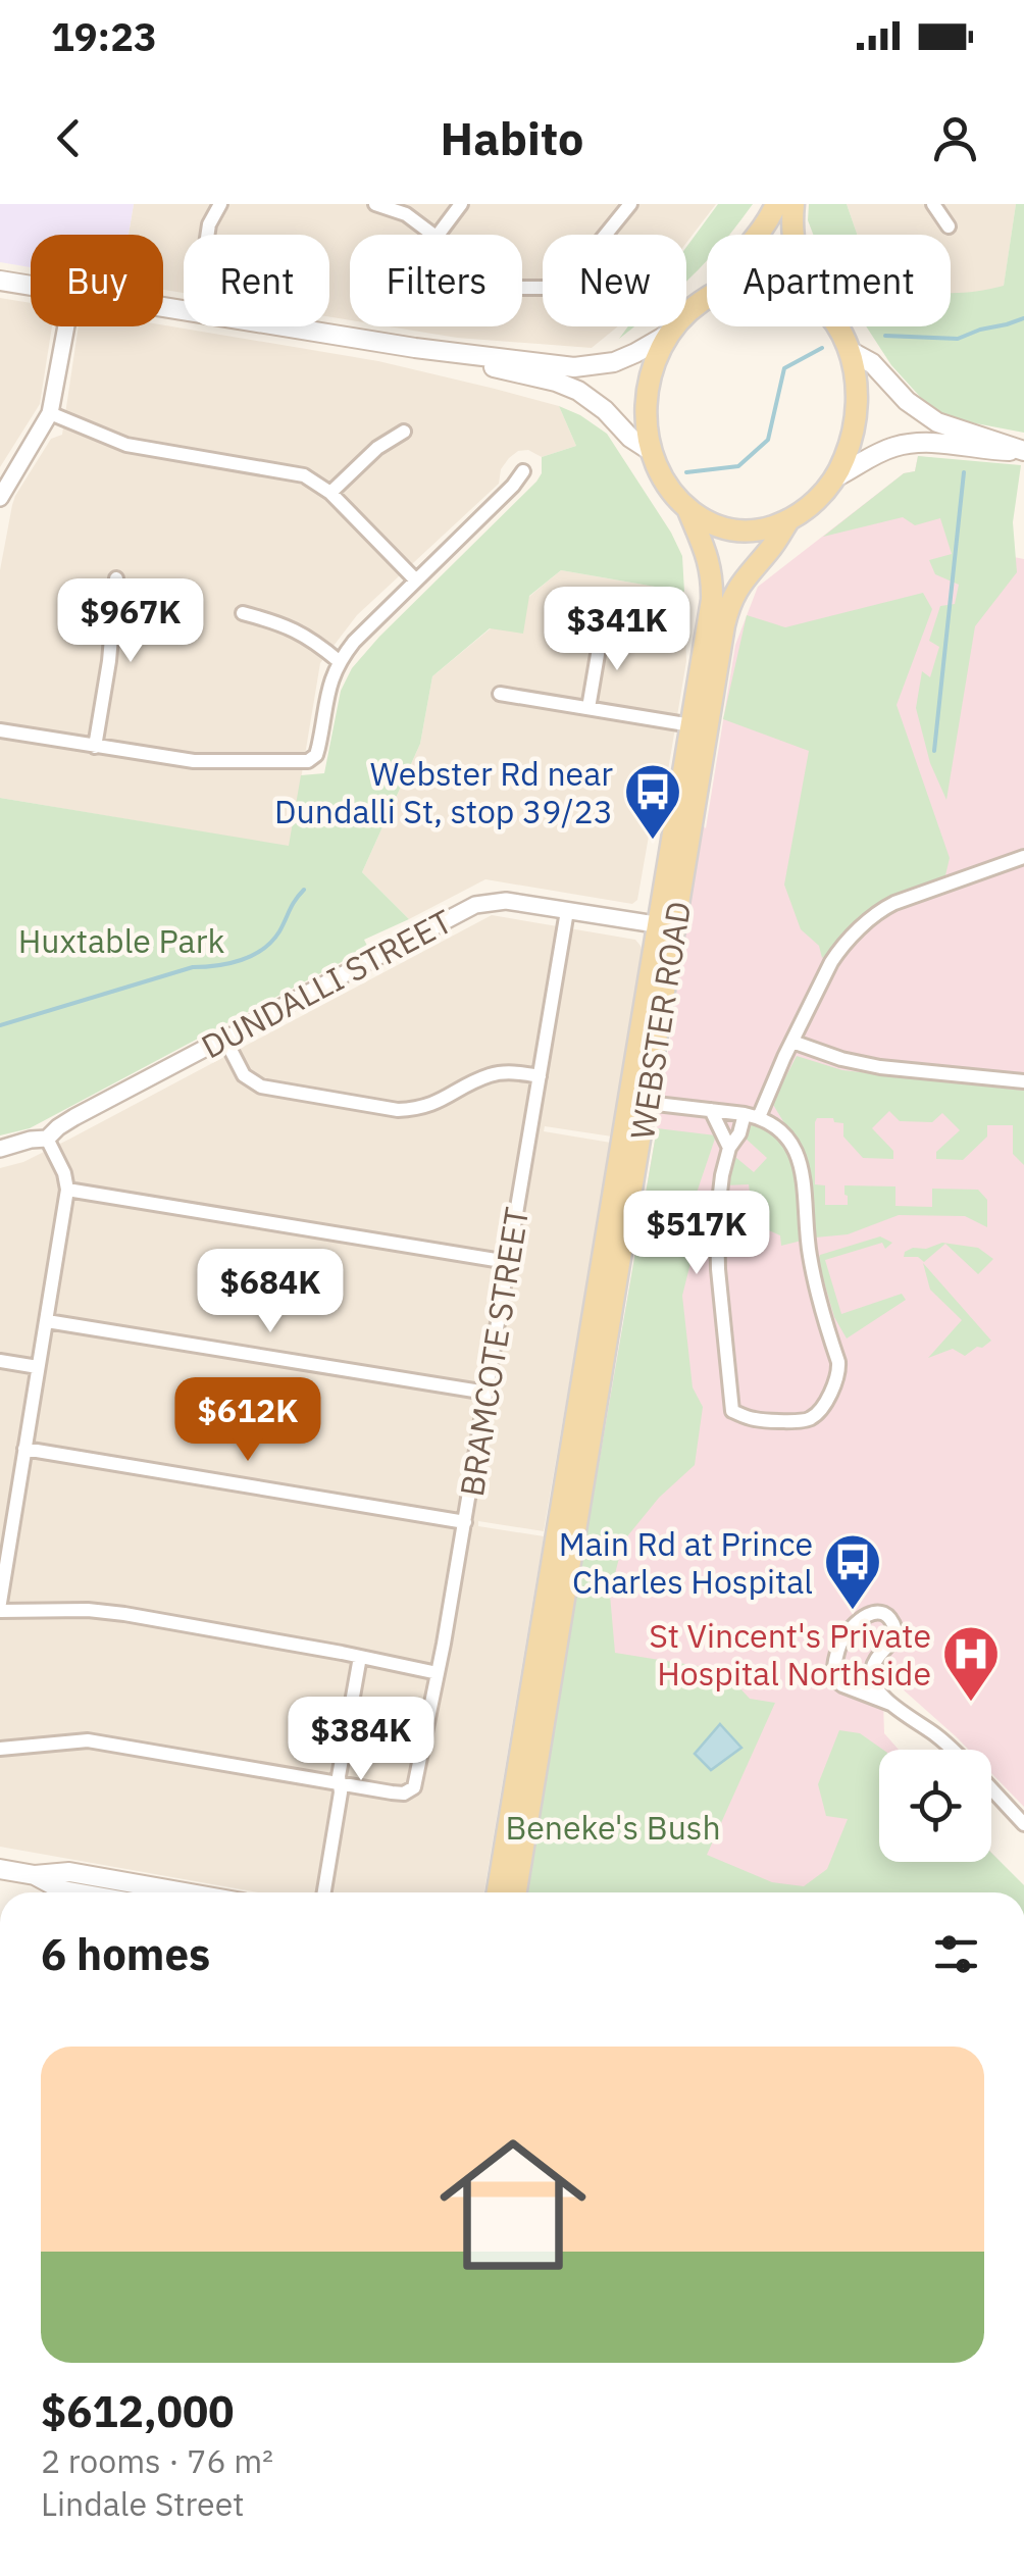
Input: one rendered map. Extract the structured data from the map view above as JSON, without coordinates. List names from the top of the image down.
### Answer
{
  "streets": {
    "main road": ["WEBSTER ROAD"],
    "street": ["DUNDALLI STREET", "BRAMCOTE STREET"]
  },
  "crossings": [
    ["DUNDALLI STREET", "WEBSTER ROAD"],
    ["DUNDALLI STREET", "BRAMCOTE STREET"]
  ],
  "parks": ["Huxtable Park", "Beneke's Bush"],
  "places": {
    "bus stop": ["Webster Rd near Dundalli St, stop 39/23", "Main Rd at Prince Charles Hospital"],
    "hospital": ["St Vincent's Private Hospital Northside"]
  },
  "page": {
    "status": "19:23",
    "header": "Habito",
    "chip": [
      "Buy",
      "Rent",
      "Filters",
      "New",
      "Apartment"
    ],
    "price": [
      "$967K",
      "$341K",
      "$517K",
      "$684K",
      "$612K",
      "$384K"
    ],
    "heading": "6 homes",
    "list": [
      {
        "name": "$612,000",
        "note": "2 rooms · 76 m² · Lindale Street"
      }
    ]
  }
}
